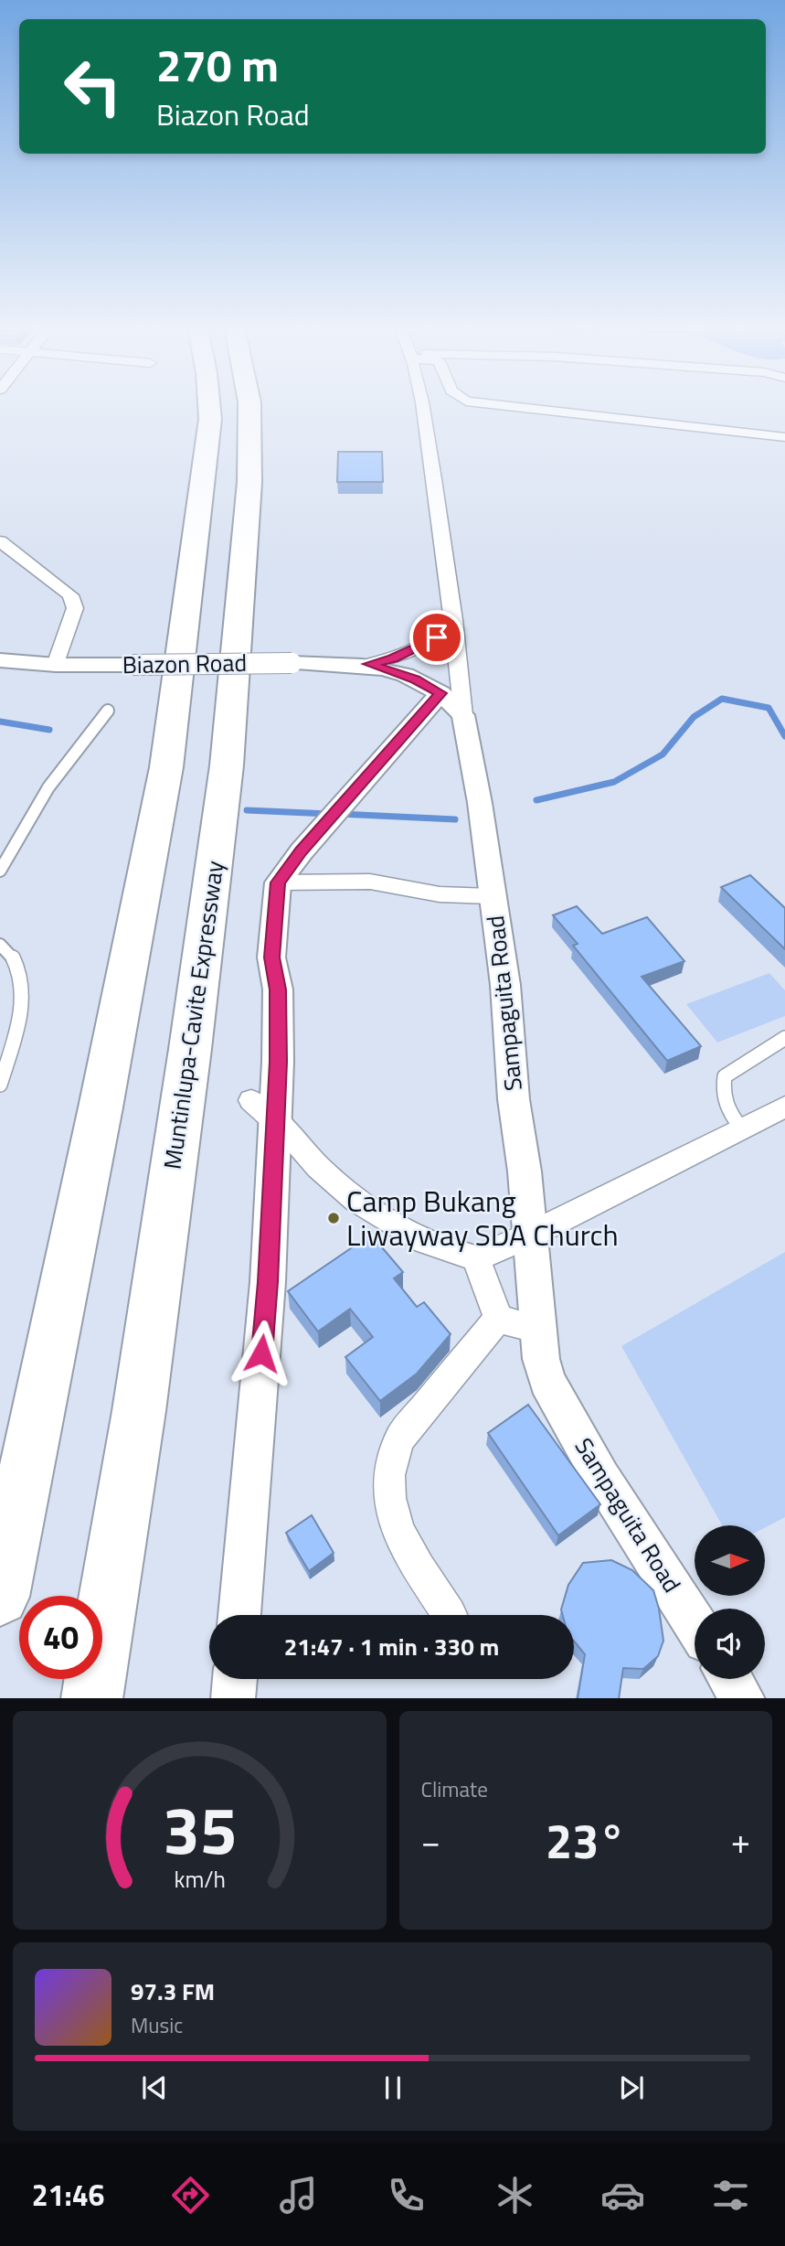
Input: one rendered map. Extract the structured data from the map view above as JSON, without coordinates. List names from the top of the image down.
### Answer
{
  "streets": {
    "highway": ["Muntinlupa-Cavite Expressway"],
    "street": ["Biazon Road", "Sampaguita Road"]
  },
  "crossings": [
    ["Biazon Road", "Sampaguita Road"]
  ],
  "places": ["Camp Bukang Liwayway SDA Church"],
  "north": "right",
  "page": {
    "turn": ["270 m", "Biazon Road"],
    "limit": "40",
    "trip": "21:47 · 1 min · 330 m",
    "tile": "Climate",
    "heat": ["−", "23°", "+"],
    "song": ["97.3 FM", "Music"],
    "tabs": "21:46",
    "gauge": ["35", "km/h"]
  }
}
